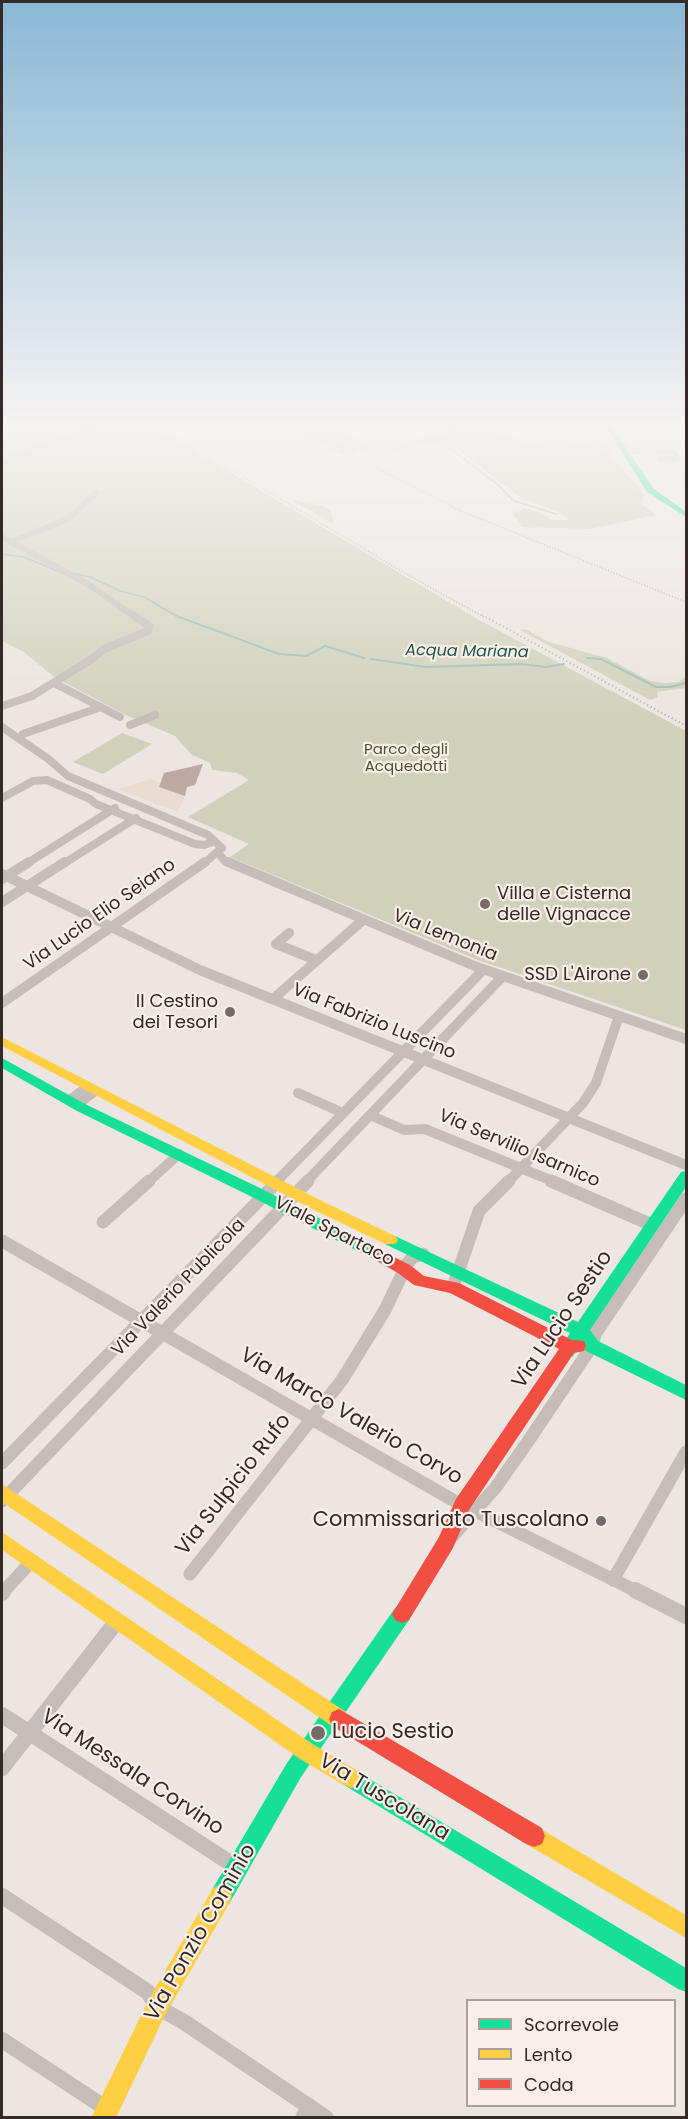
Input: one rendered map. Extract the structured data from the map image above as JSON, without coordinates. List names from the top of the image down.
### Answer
{
  "streets": {
    "main road": [
      "Viale Spartaco",
      "Via Lucio Sestio",
      "Via Tuscolana",
      "Via Ponzio Cominio"
    ],
    "street": [
      "Via Lucio Elio Seiano",
      "Via Lemonia",
      "Via Fabrizio Luscino",
      "Via Servilio Isarnico",
      "Via Valerio Publicola",
      "Via Marco Valerio Corvo",
      "Via Sulpicio Rufo",
      "Via Messala Corvino"
    ]
  },
  "crossings": [
    ["Via Lucio Elio Seiano", "Via Lemonia"],
    ["Via Lucio Elio Seiano", "Via Fabrizio Luscino"],
    ["Via Lemonia", "Via Valerio Publicola"],
    ["Via Fabrizio Luscino", "Via Valerio Publicola"],
    ["Via Servilio Isarnico", "Via Valerio Publicola"],
    ["Via Servilio Isarnico", "Via Lucio Sestio"],
    ["Viale Spartaco", "Via Valerio Publicola"],
    ["Viale Spartaco", "Via Lucio Sestio"],
    ["Viale Spartaco", "Via Sulpicio Rufo"],
    ["Via Valerio Publicola", "Via Marco Valerio Corvo"],
    ["Via Lucio Sestio", "Via Marco Valerio Corvo"],
    ["Via Lucio Sestio", "Via Ponzio Cominio"],
    ["Via Marco Valerio Corvo", "Via Sulpicio Rufo"],
    ["Via Messala Corvino", "Via Ponzio Cominio"],
    ["Via Tuscolana", "Via Ponzio Cominio"]
  ],
  "water": ["Acqua Mariana"],
  "parks": ["Parco degli Acquedotti"],
  "places": [
    "Villa e Cisterna delle Vignacce",
    "SSD L'Airone",
    "Il Cestino dei Tesori",
    "Commissariato Tuscolano",
    "Lucio Sestio"
  ],
  "legend": ["Scorrevole", "Lento", "Coda"]
}
